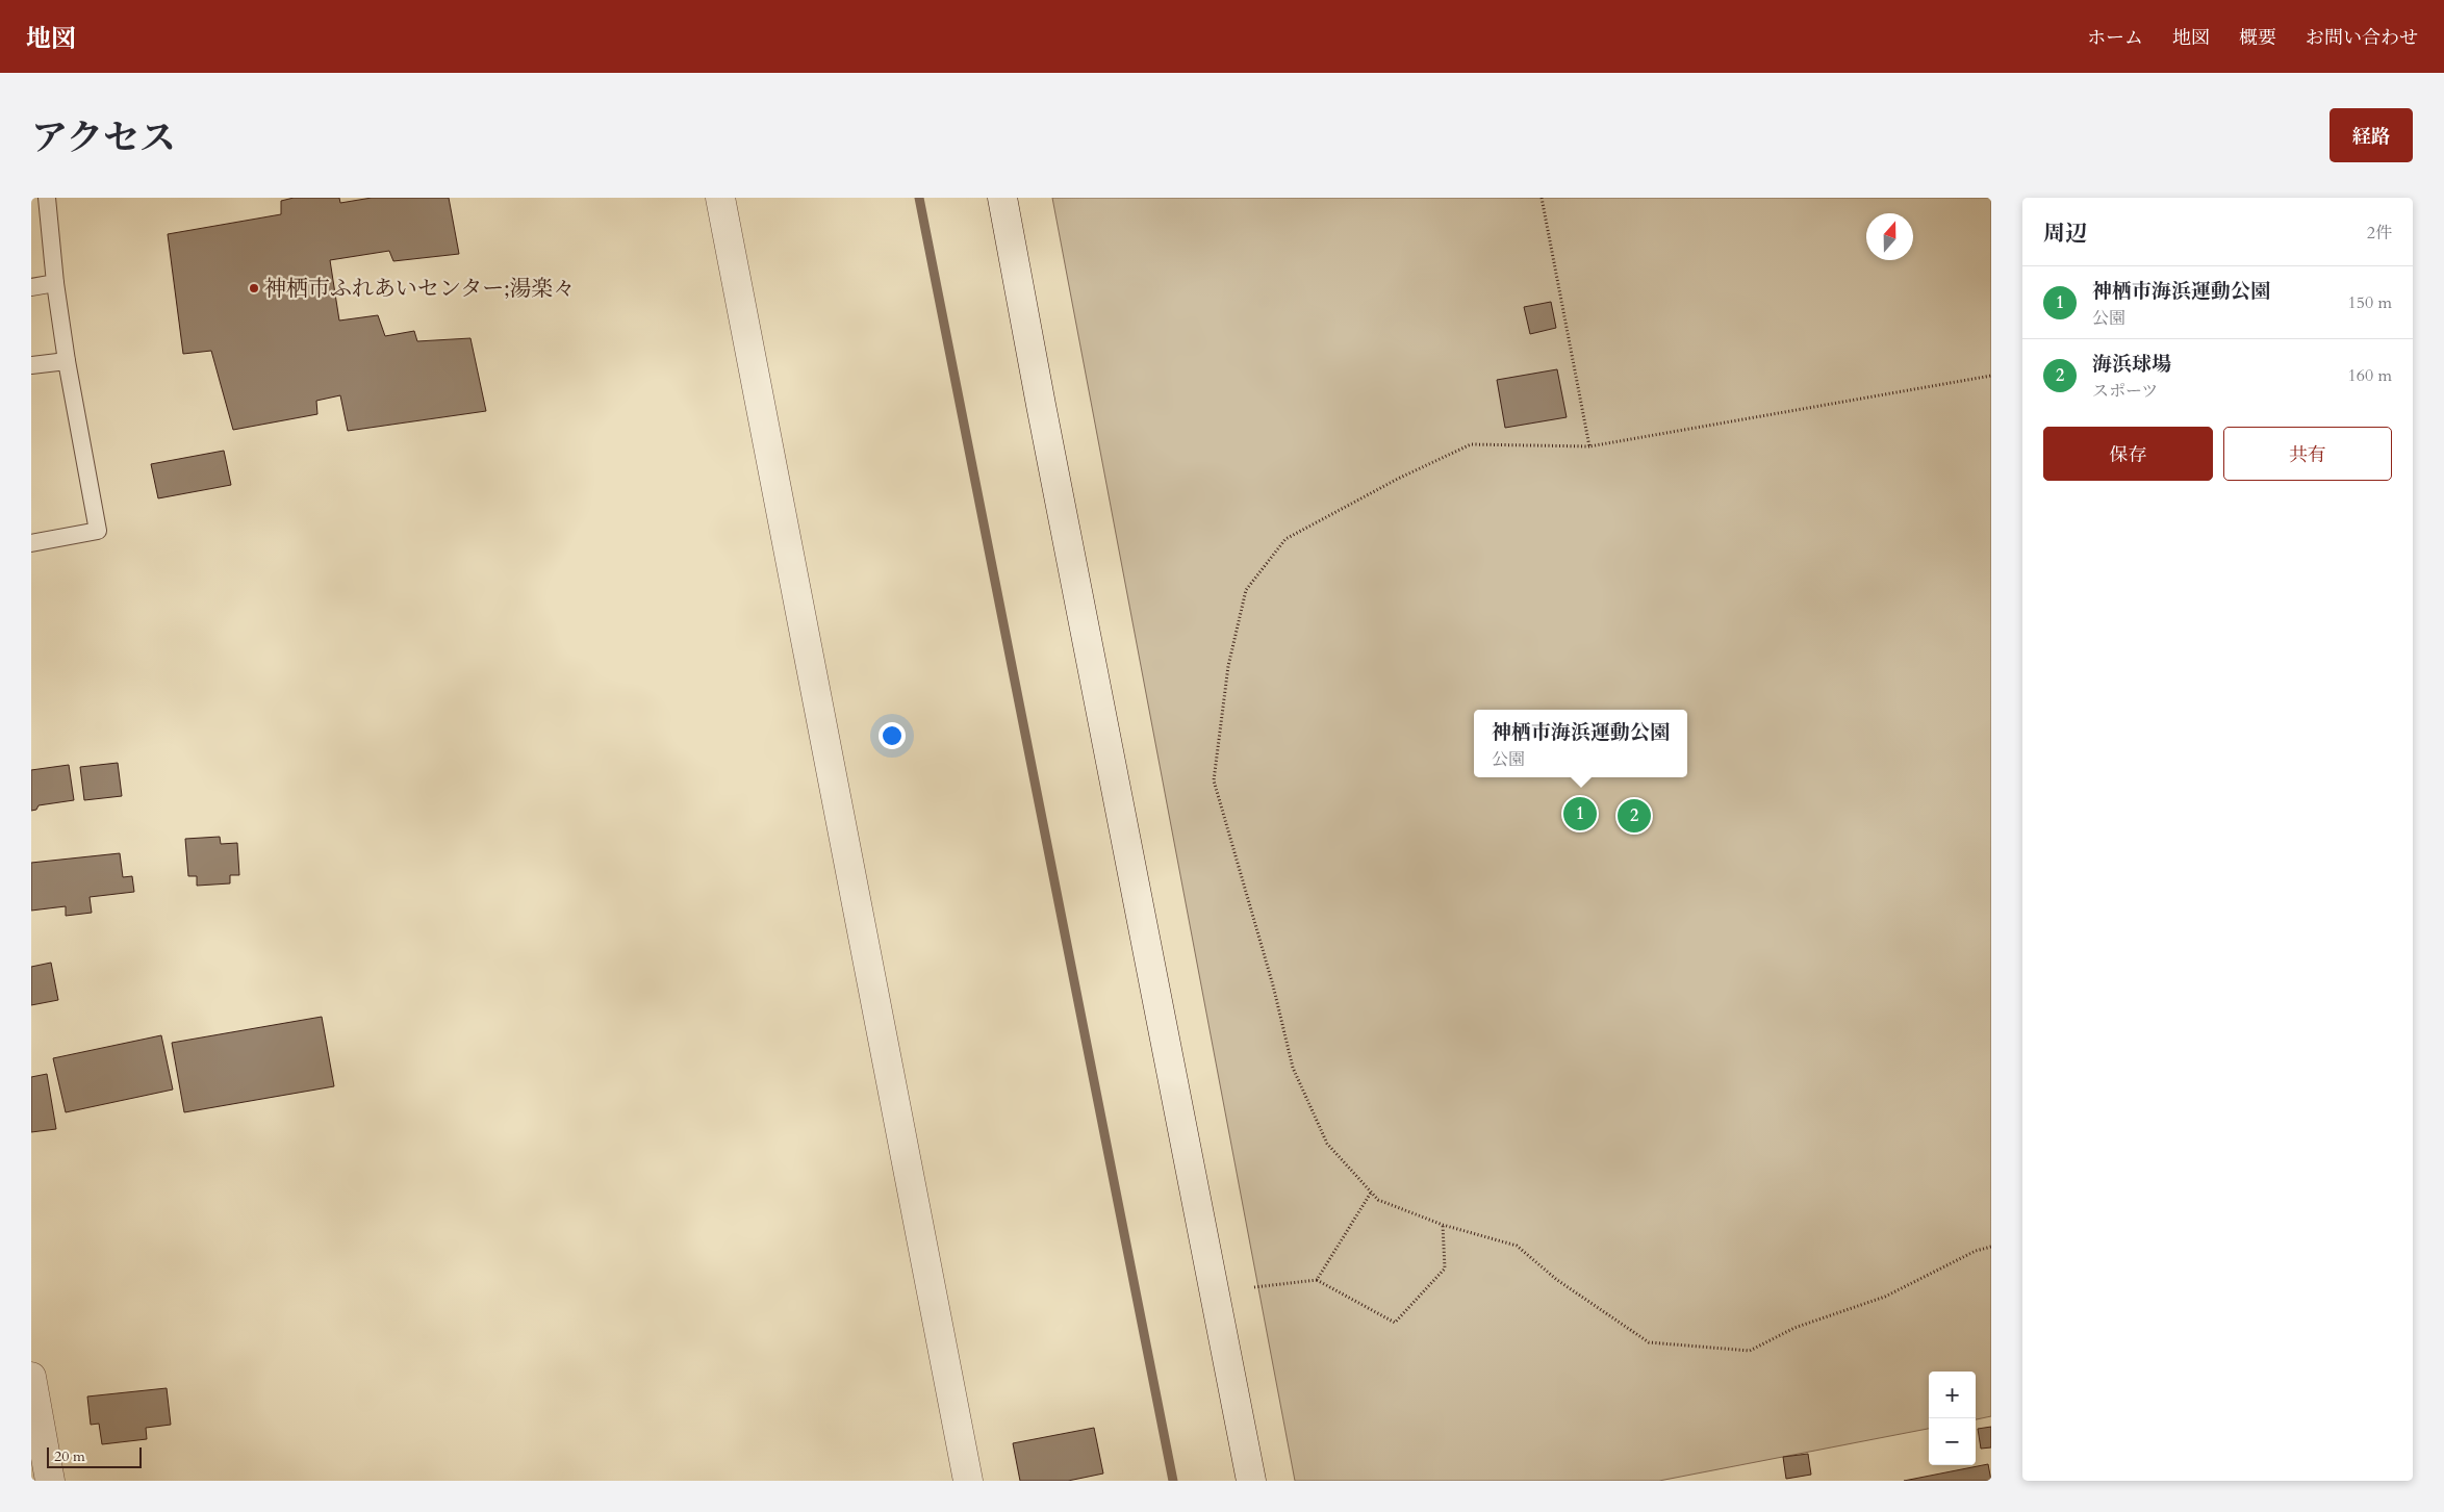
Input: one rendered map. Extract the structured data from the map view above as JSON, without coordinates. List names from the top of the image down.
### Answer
{
  "places": ["神栖市ふれあいセンター;湯楽々"],
  "scale_bar": "20 m",
  "north": "top",
  "page": {
    "header": "地図",
    "nav": [
      "ホーム",
      "地図",
      "概要",
      "お問い合わせ"
    ],
    "title": "アクセス",
    "buttons": [
      "経路",
      ["保存", "共有"]
    ],
    "heading": ["周辺", "2件"],
    "list": [
      {
        "mark": "1",
        "name": "神栖市海浜運動公園",
        "note": "公園",
        "value": "150 m"
      },
      {
        "mark": "2",
        "name": "海浜球場",
        "note": "スポーツ",
        "value": "160 m"
      }
    ],
    "popup": ["神栖市海浜運動公園", "公園"],
    "pins": ["1", "2"],
    "map_buttons": ["+", "−"],
    "scale": "20 m"
  }
}
